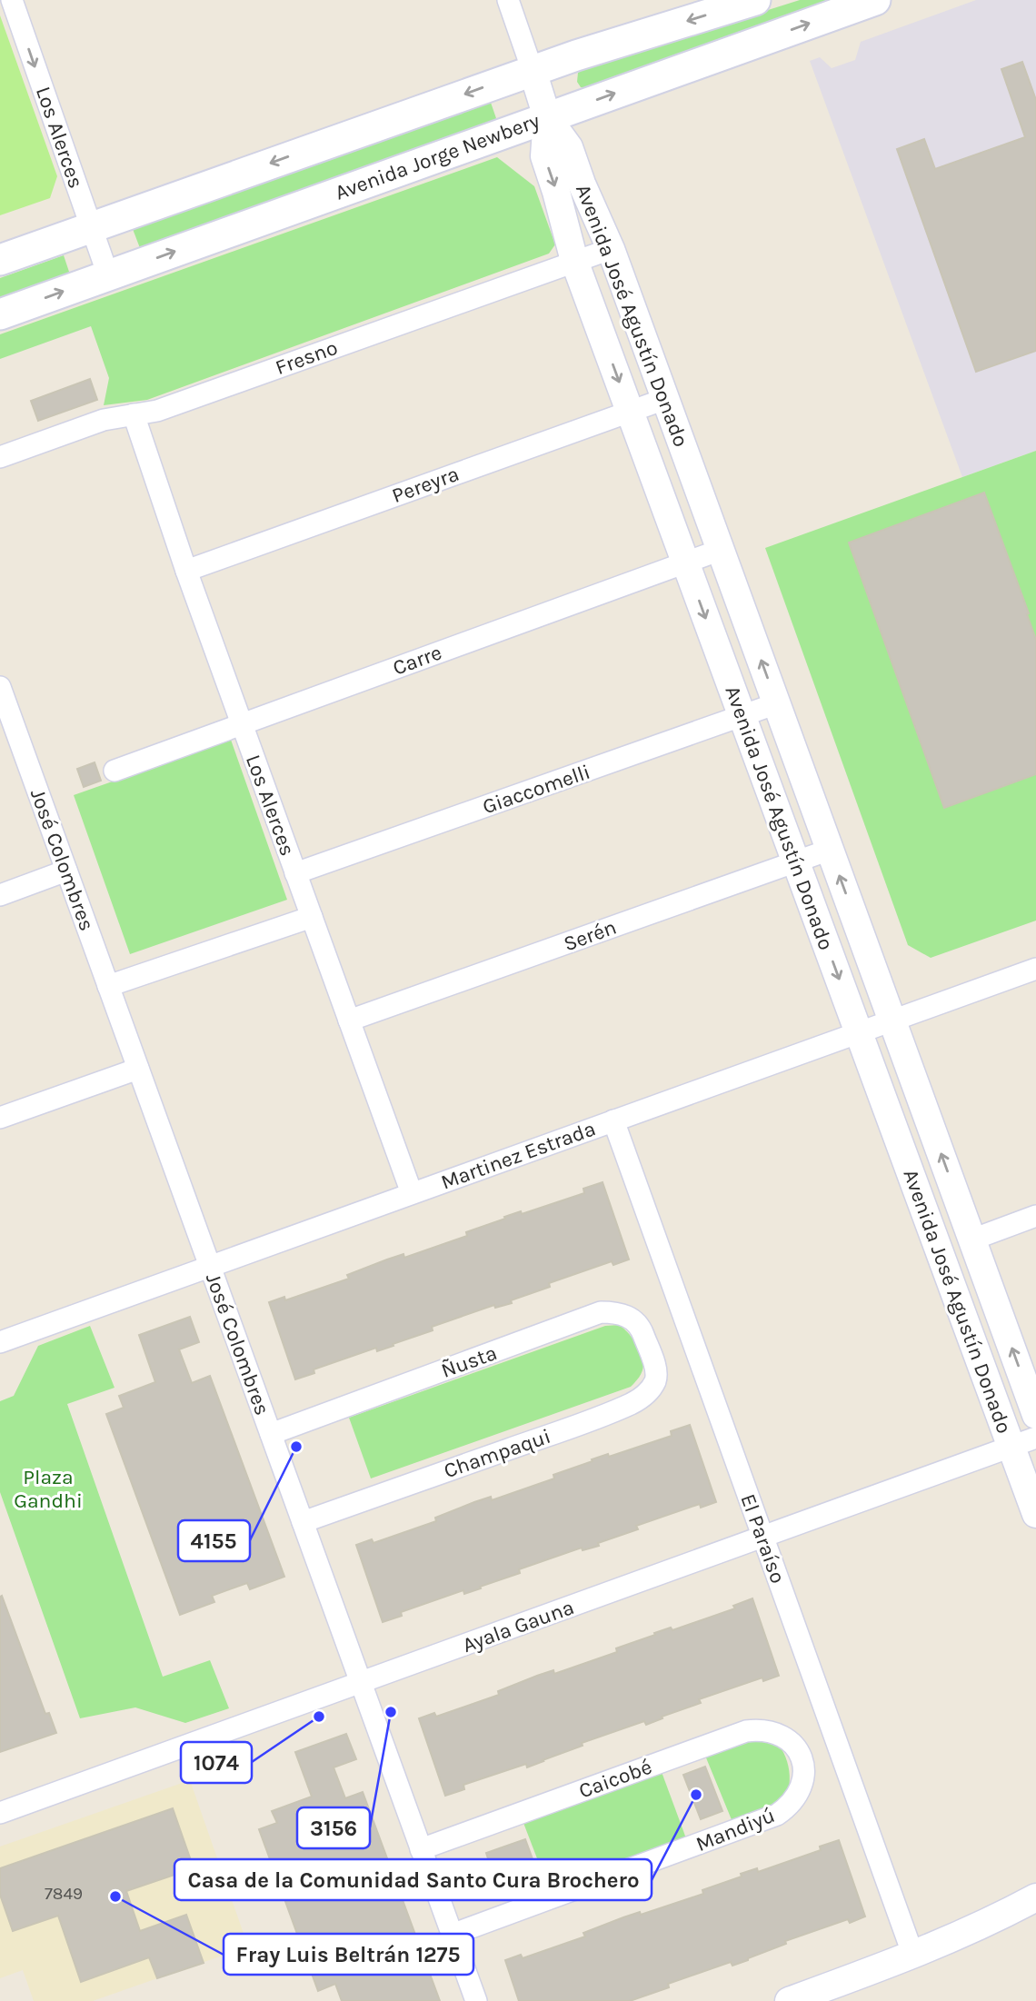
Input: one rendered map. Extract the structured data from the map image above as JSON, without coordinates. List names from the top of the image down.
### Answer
{
  "streets": {
    "main road": ["Avenida Jorge Newbery"],
    "street": [
      "Los Alerces",
      "Avenida José Agustín Donado",
      "Fresno",
      "Pereyra",
      "Carre",
      "Giaccomelli",
      "José Colombres",
      "Serén",
      "Martinez Estrada",
      "Ñusta",
      "Champaqui",
      "El Paraíso",
      "Ayala Gauna",
      "Caicobé",
      "Mandiyú"
    ]
  },
  "crossings": [
    ["Los Alerces", "Avenida Jorge Newbery"],
    ["Los Alerces", "Fresno"],
    ["Los Alerces", "Pereyra"],
    ["Los Alerces", "Carre"],
    ["Los Alerces", "Giaccomelli"],
    ["Los Alerces", "Serén"],
    ["Los Alerces", "Martinez Estrada"],
    ["Avenida Jorge Newbery", "Avenida José Agustín Donado"],
    ["Avenida José Agustín Donado", "Fresno"],
    ["Avenida José Agustín Donado", "Pereyra"],
    ["Avenida José Agustín Donado", "Carre"],
    ["Avenida José Agustín Donado", "Giaccomelli"],
    ["Avenida José Agustín Donado", "Serén"],
    ["Avenida José Agustín Donado", "Martinez Estrada"],
    ["Avenida José Agustín Donado", "Ayala Gauna"],
    ["José Colombres", "Martinez Estrada"],
    ["José Colombres", "Ñusta"],
    ["José Colombres", "Champaqui"],
    ["José Colombres", "Ayala Gauna"],
    ["José Colombres", "Caicobé"],
    ["José Colombres", "Mandiyú"],
    ["Martinez Estrada", "El Paraíso"],
    ["Ñusta", "Champaqui"],
    ["El Paraíso", "Ayala Gauna"],
    ["Caicobé", "Mandiyú"]
  ],
  "parks": ["Plaza Gandhi"],
  "places": [
    "4155",
    "3156",
    "1074",
    "Casa de la Comunidad Santo Cura Brochero",
    "Fray Luis Beltrán 1275"
  ],
  "house_numbers": ["7849"]
}
